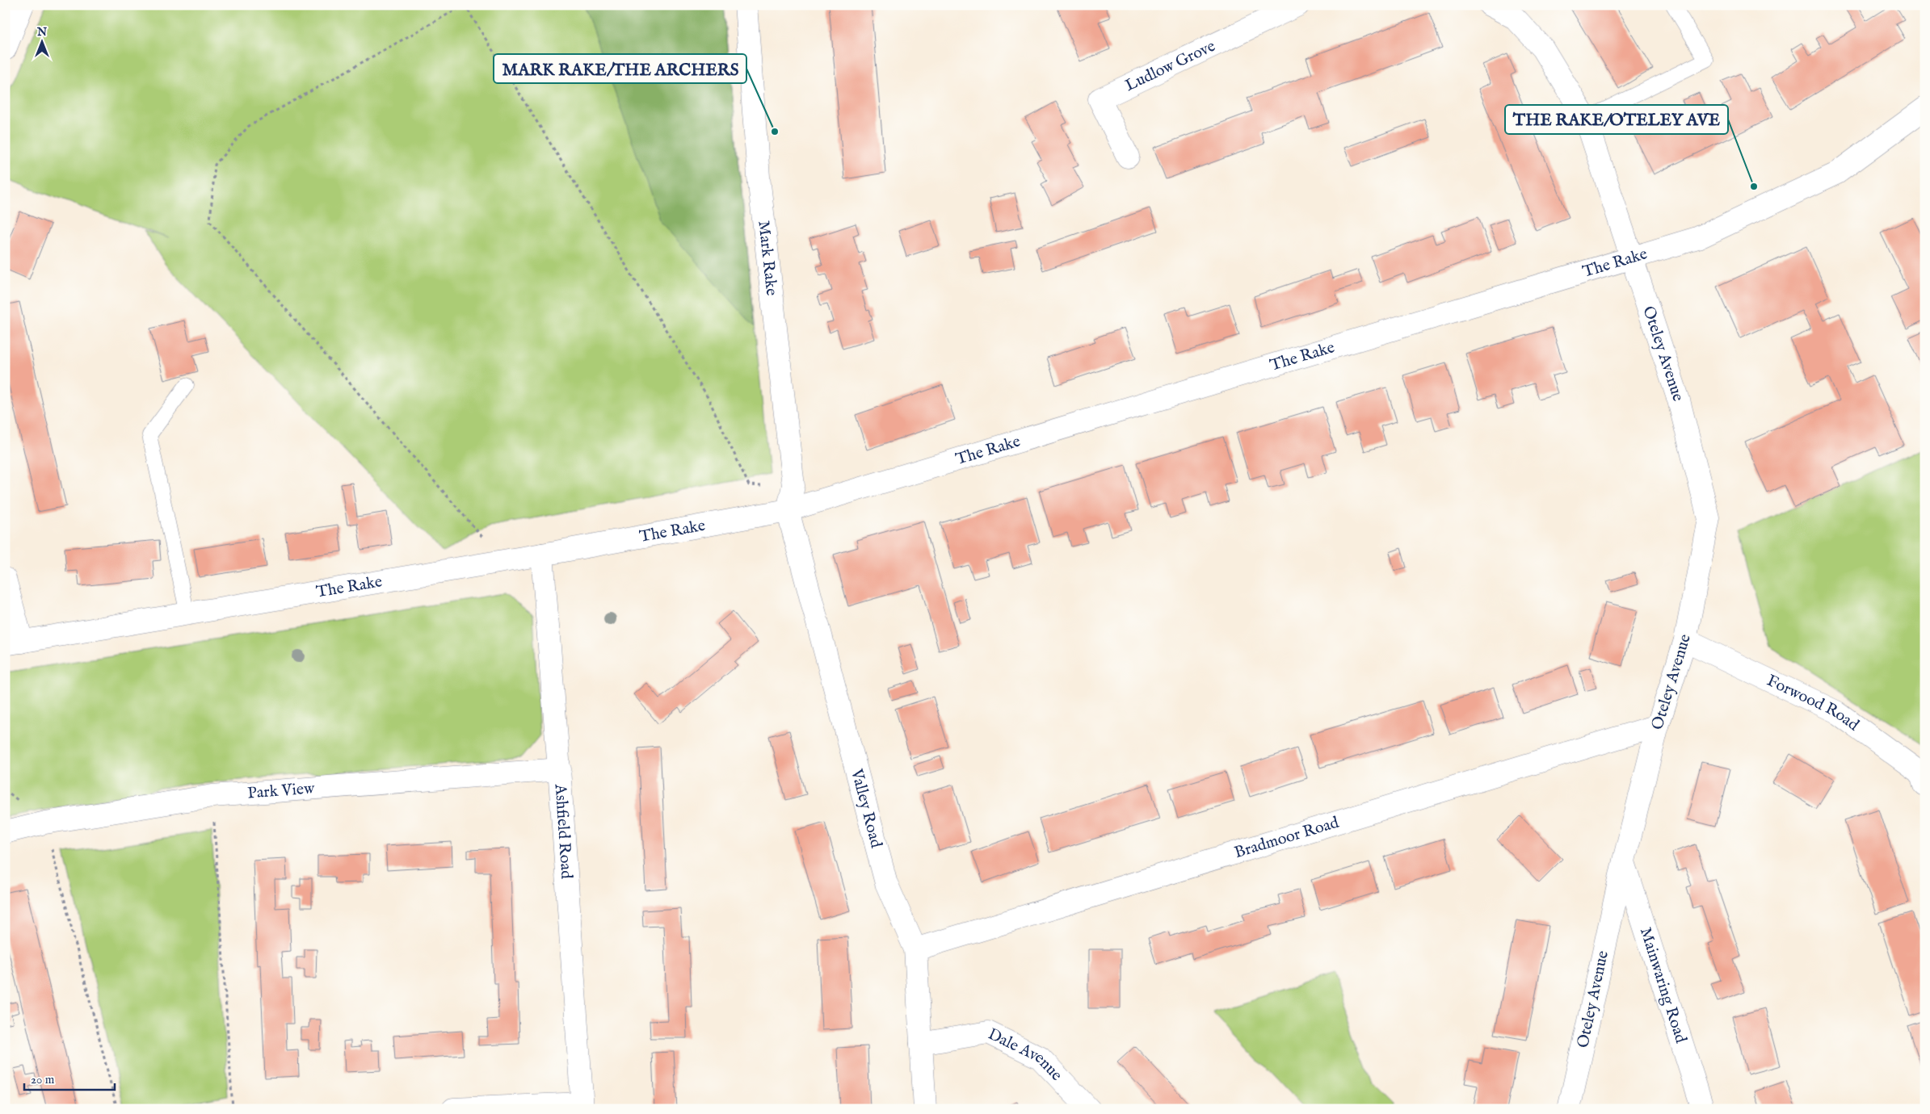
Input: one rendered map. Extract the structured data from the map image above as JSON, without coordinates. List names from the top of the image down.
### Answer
{
  "streets": {
    "street": [
      "Ludlow Grove",
      "Mark Rake",
      "The Rake",
      "Oteley Avenue",
      "Forwood Road",
      "Park View",
      "Valley Road",
      "Ashfield Road",
      "Bradmoor Road",
      "Mainwaring Road",
      "Dale Avenue"
    ]
  },
  "crossings": [
    ["Mark Rake", "The Rake"],
    ["Mark Rake", "Valley Road"],
    ["The Rake", "Oteley Avenue"],
    ["The Rake", "Valley Road"],
    ["The Rake", "Ashfield Road"],
    ["Oteley Avenue", "Forwood Road"],
    ["Oteley Avenue", "Bradmoor Road"],
    ["Oteley Avenue", "Mainwaring Road"],
    ["Park View", "Ashfield Road"],
    ["Valley Road", "Bradmoor Road"],
    ["Valley Road", "Dale Avenue"]
  ],
  "places": ["MARK RAKE/THE ARCHERS", "THE RAKE/OTELEY AVE"],
  "scale_bar": "20 m",
  "north": "top"
}
